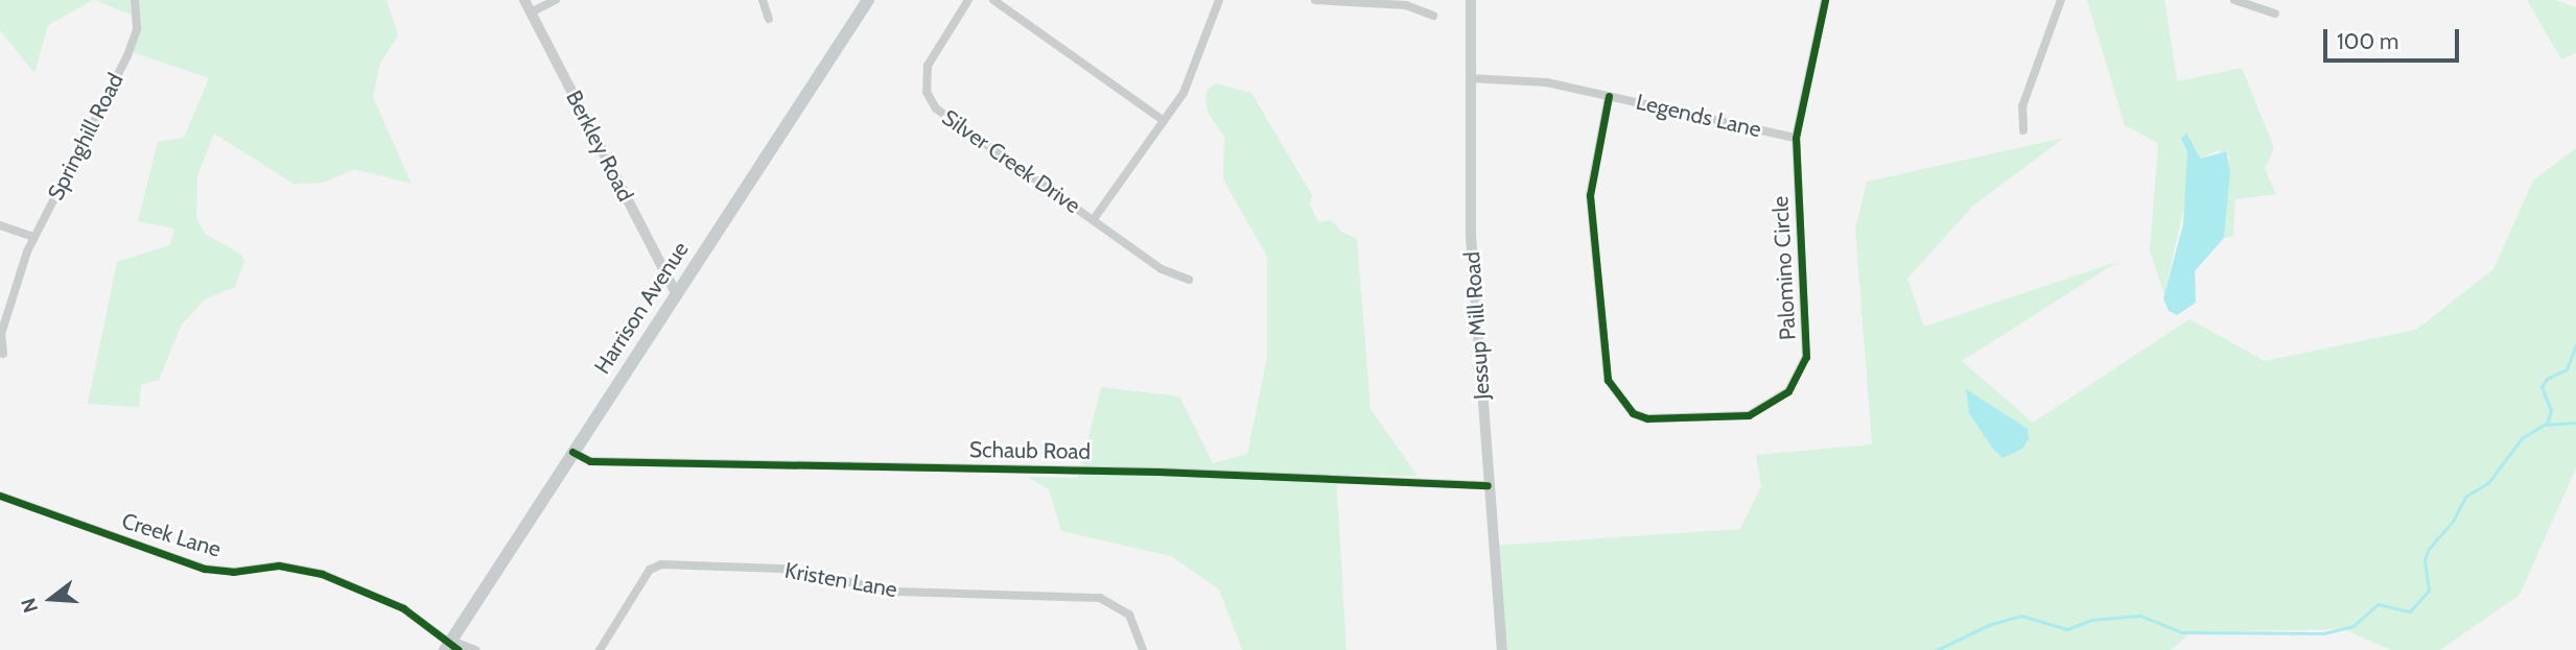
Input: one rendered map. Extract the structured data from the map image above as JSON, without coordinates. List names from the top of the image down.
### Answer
{
  "streets": {
    "main road": ["Harrison Avenue"],
    "street": [
      "Legends Lane",
      "Springhill Road",
      "Berkley Road",
      "Silver Creek Drive",
      "Palomino Circle",
      "Jessup Mill Road",
      "Schaub Road",
      "Creek Lane",
      "Kristen Lane"
    ]
  },
  "crossings": [
    ["Legends Lane", "Palomino Circle"],
    ["Legends Lane", "Jessup Mill Road"],
    ["Berkley Road", "Harrison Avenue"],
    ["Harrison Avenue", "Schaub Road"],
    ["Harrison Avenue", "Creek Lane"],
    ["Jessup Mill Road", "Schaub Road"]
  ],
  "scale_bar": "100 m",
  "north": "left"
}
